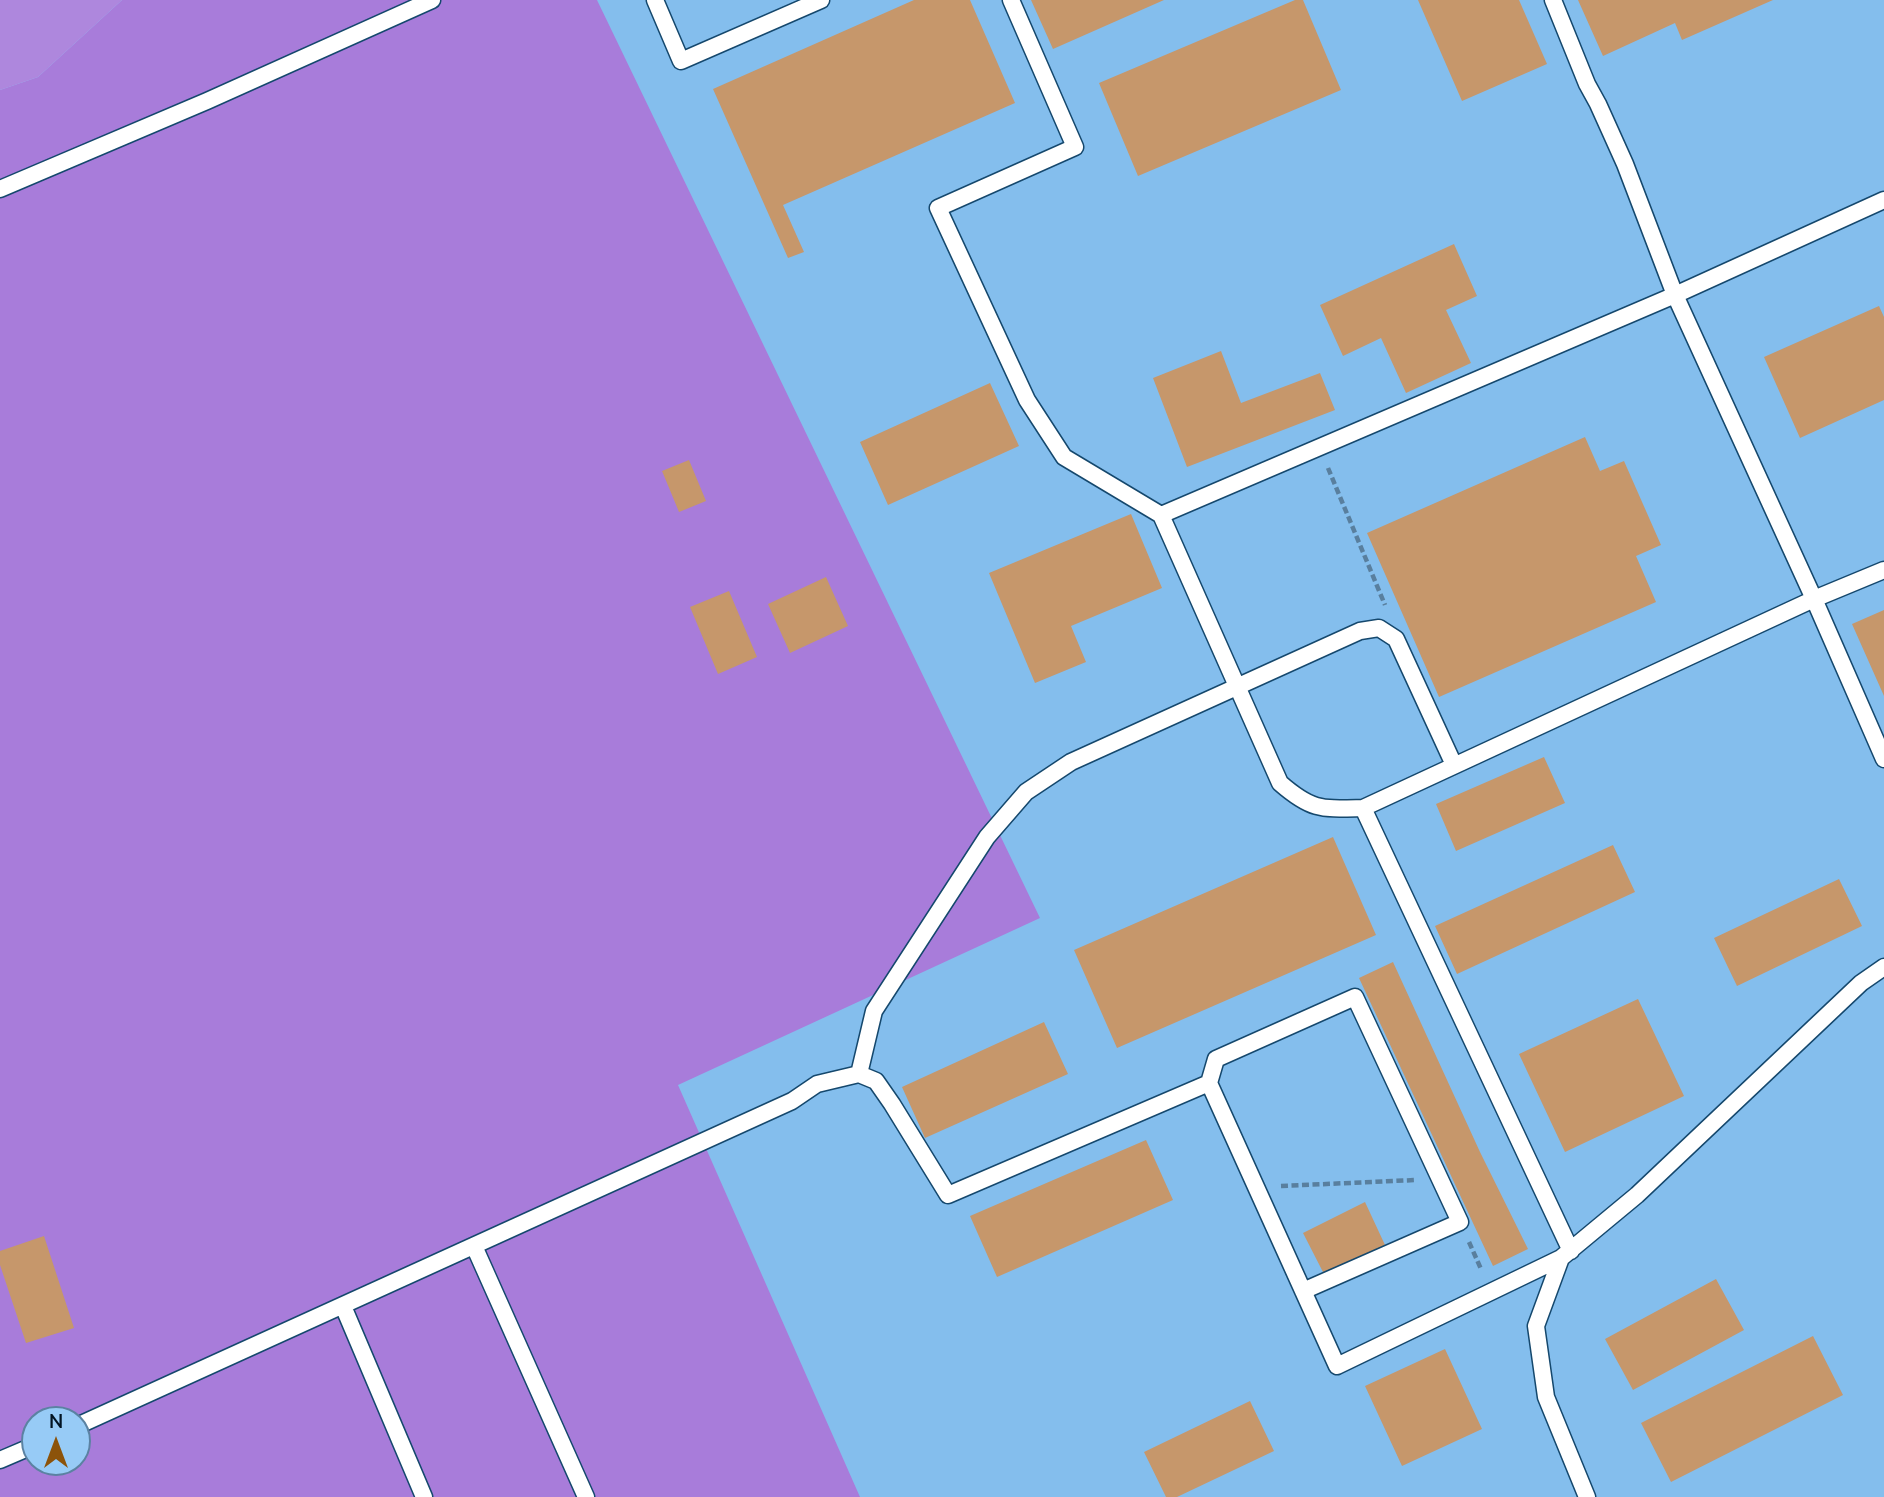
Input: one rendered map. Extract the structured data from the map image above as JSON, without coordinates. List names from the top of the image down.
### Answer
{
  "north": "top"
}
